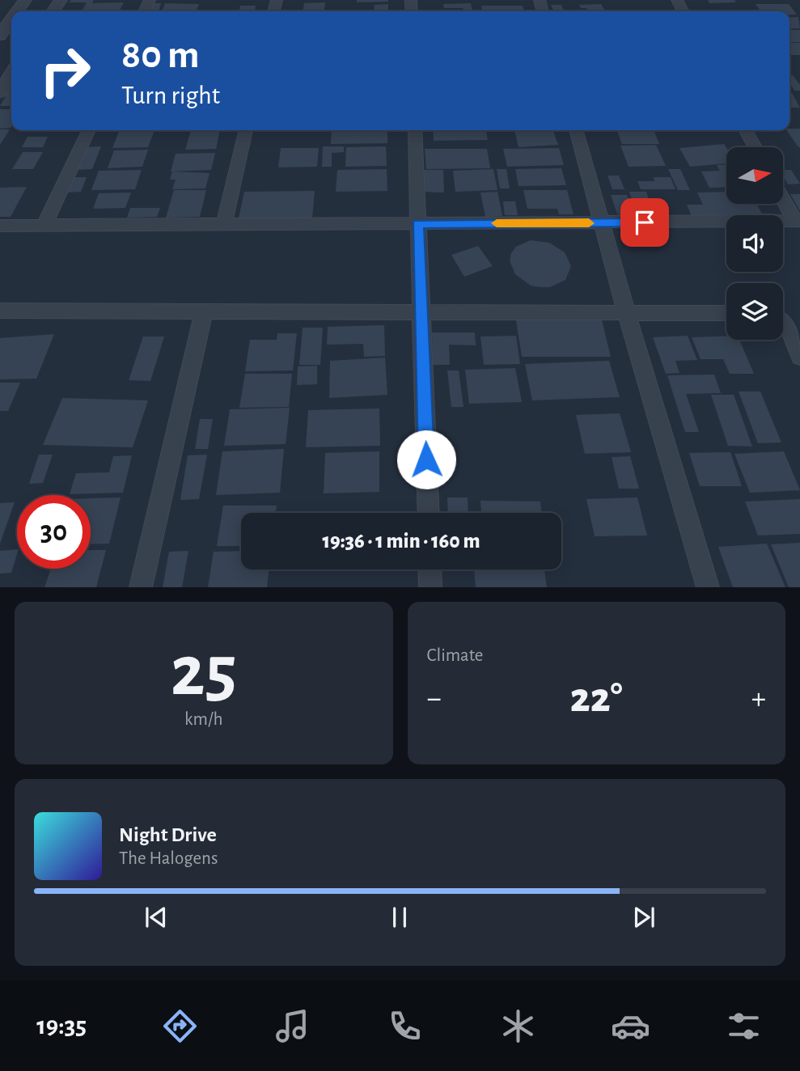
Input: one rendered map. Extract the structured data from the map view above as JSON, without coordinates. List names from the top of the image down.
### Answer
{
  "north": "right",
  "page": {
    "turn": ["80 m", "Turn right"],
    "limit": "30",
    "trip": "19:36 · 1 min · 160 m",
    "tile": [
      ["25", "km/h"],
      "Climate"
    ],
    "heat": ["−", "22°", "+"],
    "song": ["Night Drive", "The Halogens"],
    "tabs": "19:35"
  }
}
